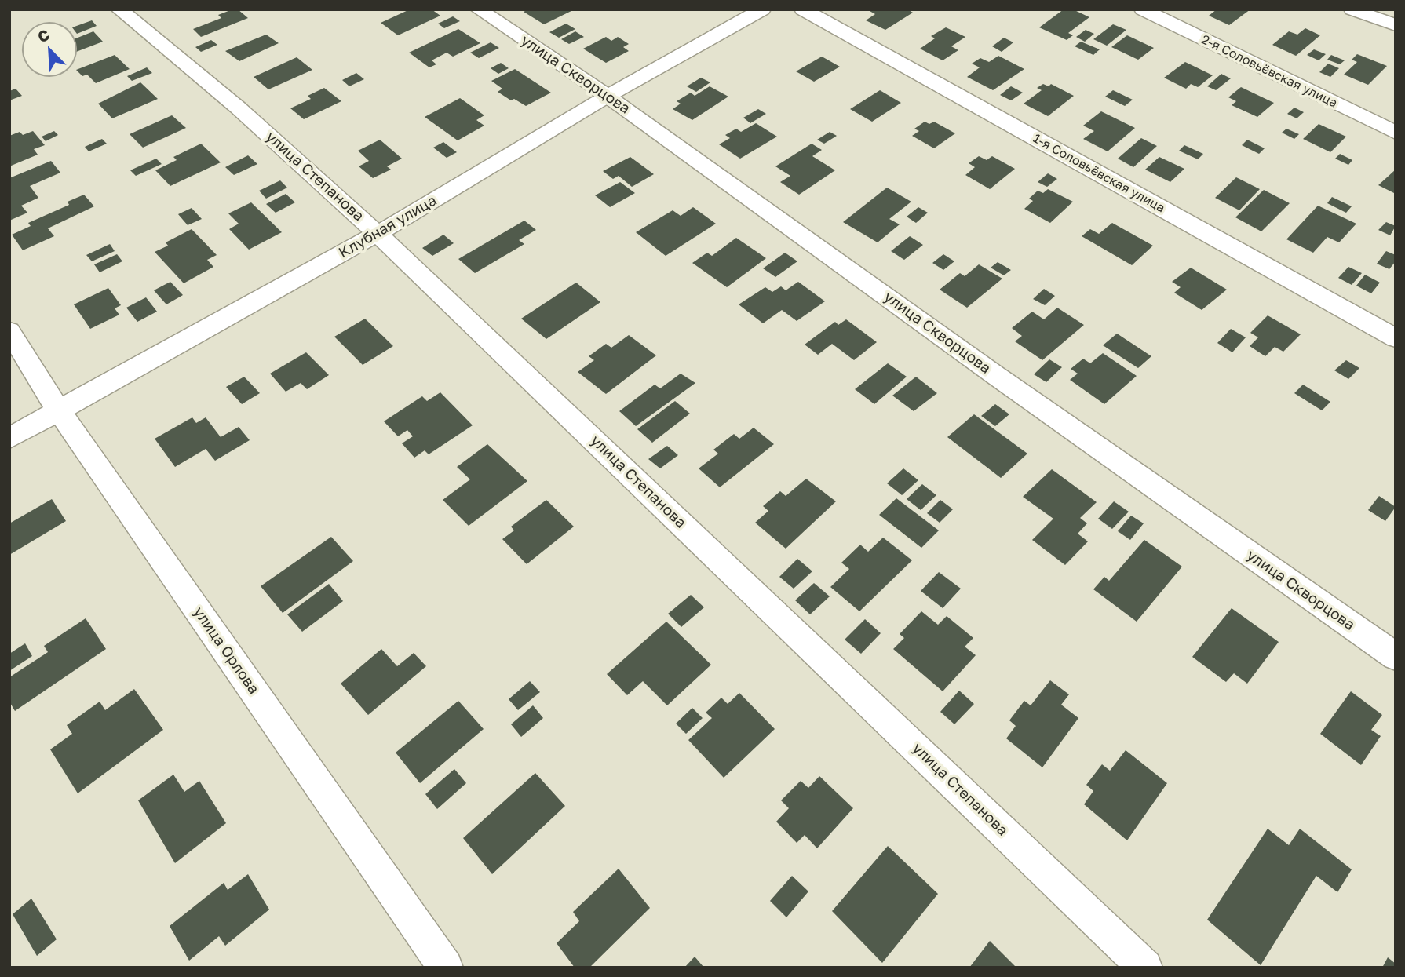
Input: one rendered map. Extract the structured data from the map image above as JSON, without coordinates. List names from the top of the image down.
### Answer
{
  "streets": {
    "street": [
      "2-я Соловьёвская улица",
      "улица Скворцова",
      "1-я Соловьёвская улица",
      "улица Степанова",
      "Клубная улица",
      "улица Орлова"
    ]
  },
  "crossings": [
    ["улица Скворцова", "Клубная улица"],
    ["улица Степанова", "Клубная улица"],
    ["Клубная улица", "улица Орлова"]
  ],
  "north": "top left"
}
